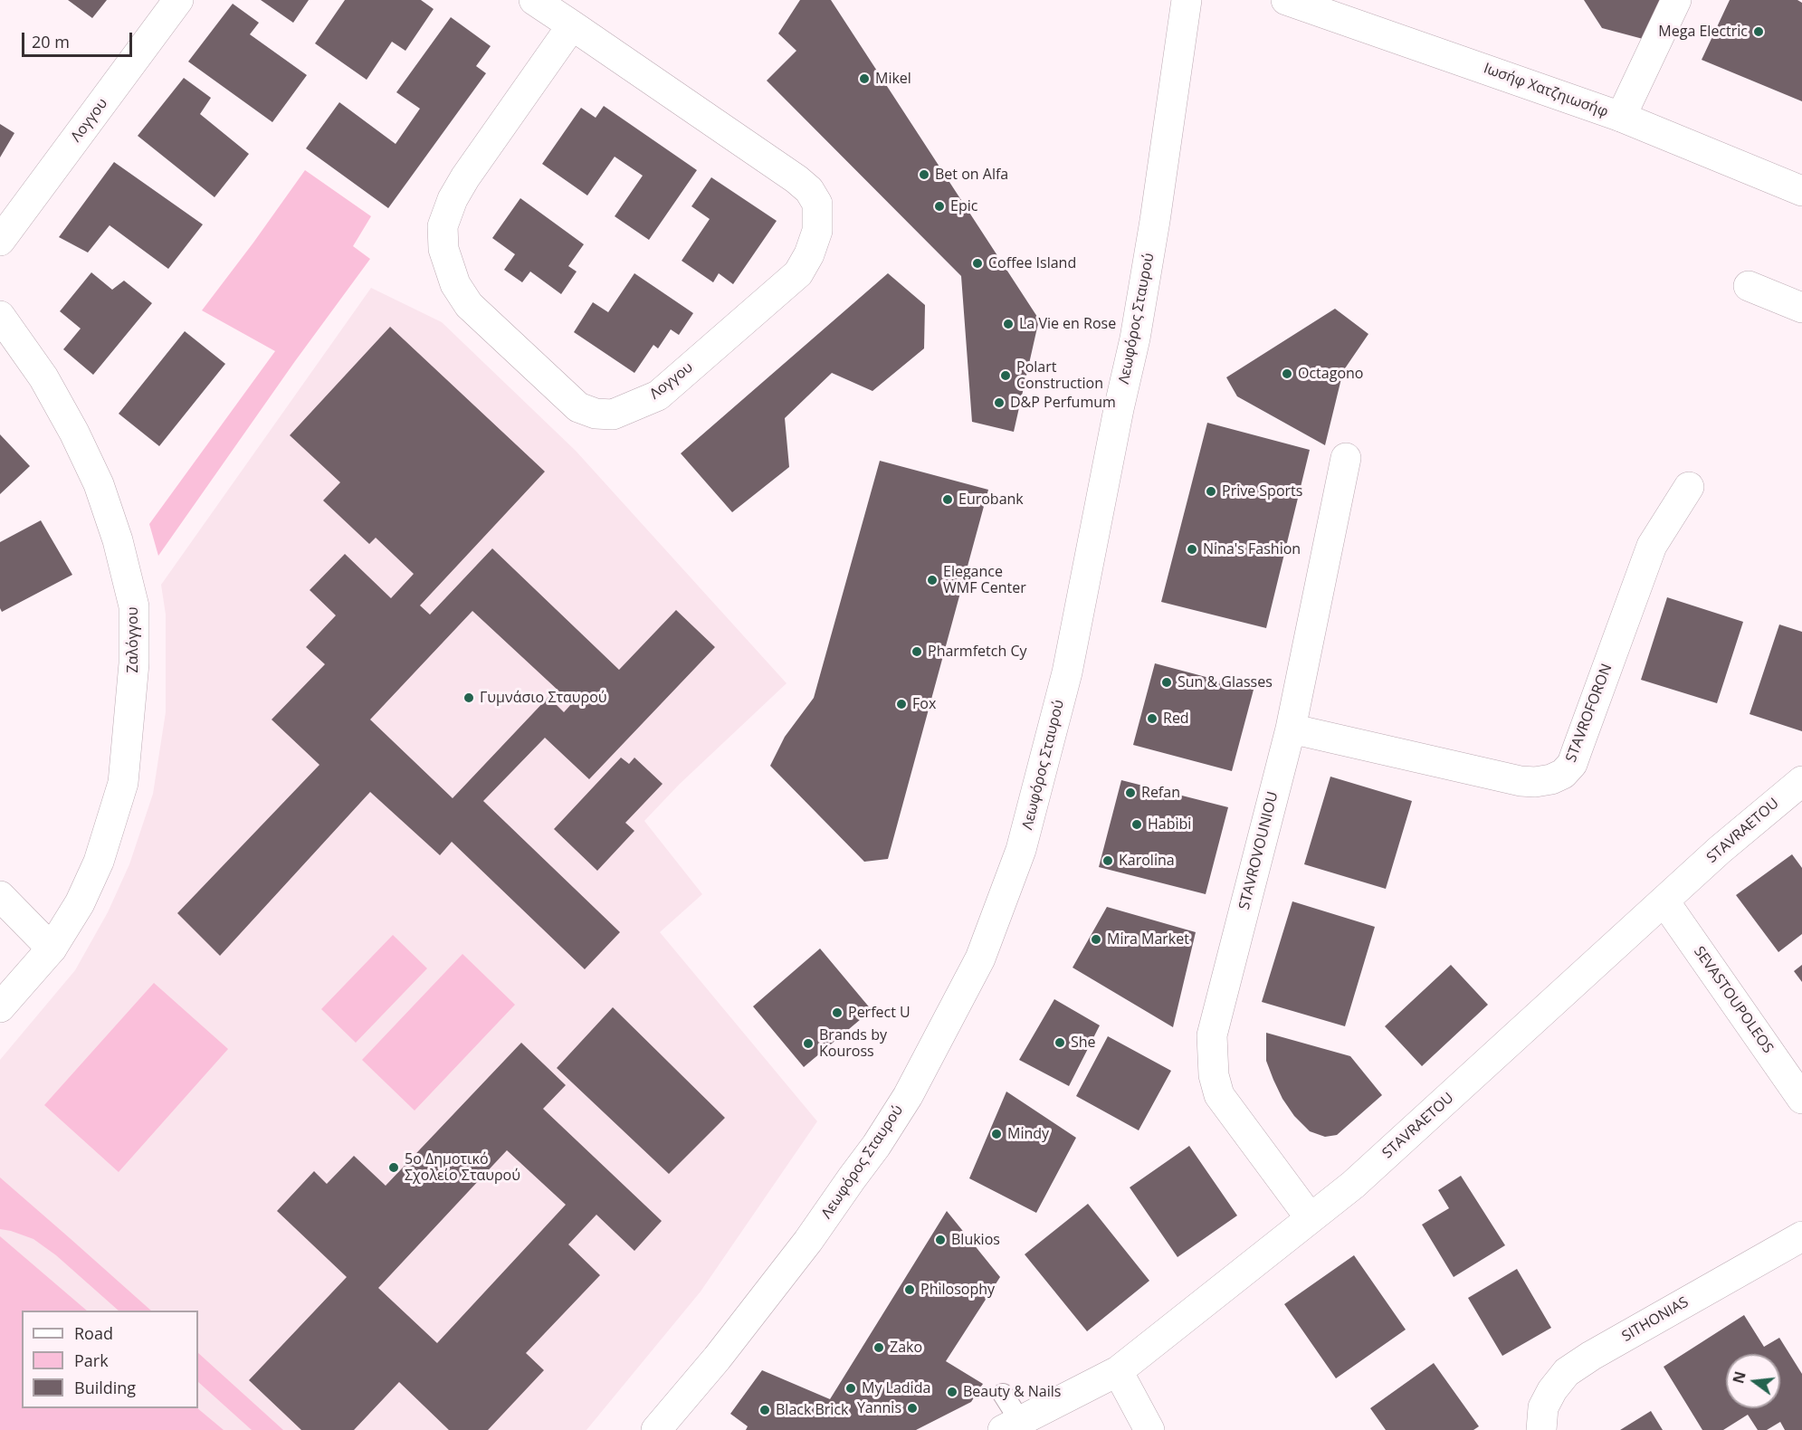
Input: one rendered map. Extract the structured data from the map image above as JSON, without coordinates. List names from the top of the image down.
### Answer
{
  "streets": {
    "street": [
      "Ιωσήφ Χατζηιωσήφ",
      "Λογγου",
      "Λεωφόρος Σταυρού",
      "Ζαλόγγου",
      "STAVROFORON",
      "STAVRAETOU",
      "STAVROVOUNIOU",
      "SEVASTOUPOLEOS",
      "SITHONIAS"
    ]
  },
  "crossings": [
    ["STAVROFORON", "STAVROVOUNIOU"],
    ["STAVRAETOU", "STAVROVOUNIOU"],
    ["STAVRAETOU", "SEVASTOUPOLEOS"]
  ],
  "places": [
    "Mega Electric",
    "Mikel",
    "Bet on Alfa",
    "Epic",
    "Coffee Island",
    "La Vie en Rose",
    "Octagono",
    "Polart Construction",
    "D&P Perfumum",
    "Prive Sports",
    "Eurobank",
    "Nina's Fashion",
    "Elegance WMF Center",
    "Pharmfetch Cy",
    "Sun & Glasses",
    "Γυμνάσιο Σταυρού",
    "Fox",
    "Red",
    "Refan",
    "Habibi",
    "Karolina",
    "Mira Market",
    "Perfect U",
    "She",
    "Brands by Kouross",
    "Mindy",
    "5ο Δημοτικό Σχολείο Σταυρού",
    "Blukios",
    "Philosophy",
    "Zako",
    "My Ladida",
    "Beauty & Nails",
    "Yannis",
    "Black Brick"
  ],
  "legend": ["Road", "Park", "Building"],
  "scale_bar": "20 m",
  "north": "left"
}
